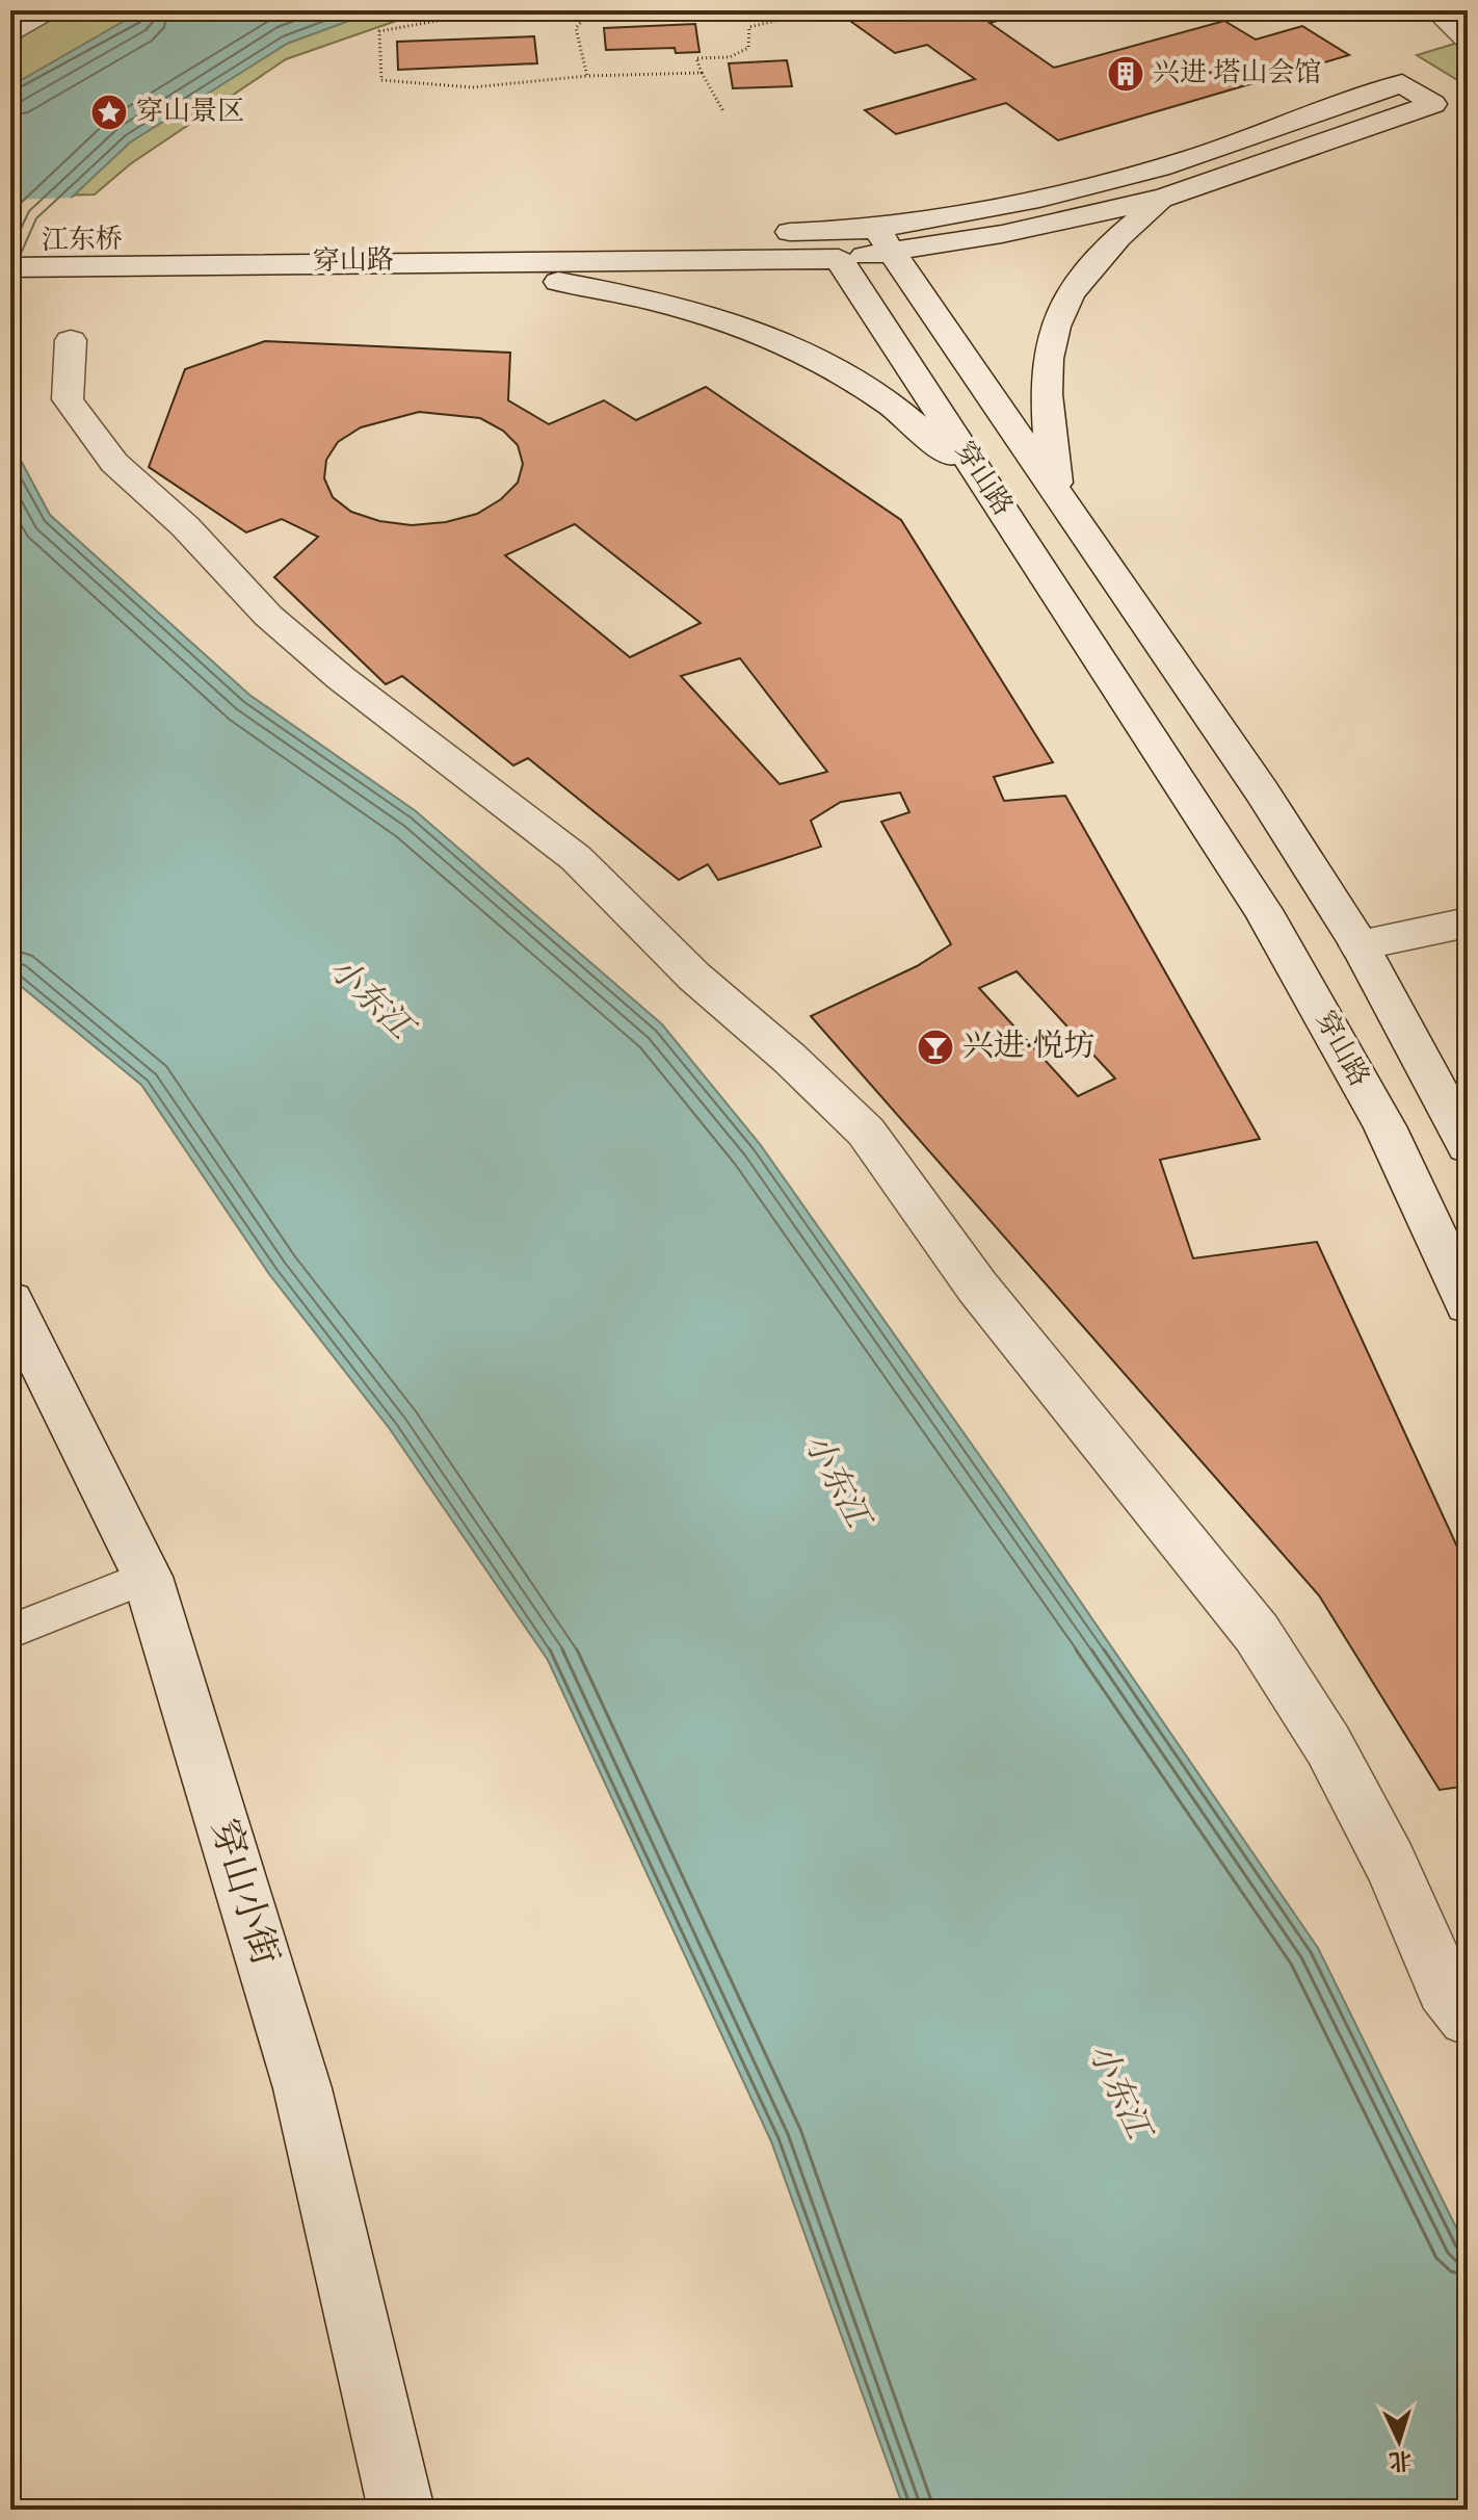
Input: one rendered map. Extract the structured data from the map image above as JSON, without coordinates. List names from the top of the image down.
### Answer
{
  "streets": {
    "main road": ["江东桥", "穿山路", "穿山小街"]
  },
  "crossings": [
    ["江东桥", "穿山路"]
  ],
  "water": ["小东江"],
  "places": {
    "building": ["兴进·塔山会馆"],
    "place": ["穿山景区"],
    "bar": ["兴进·悦坊"]
  },
  "north": "bottom"
}
